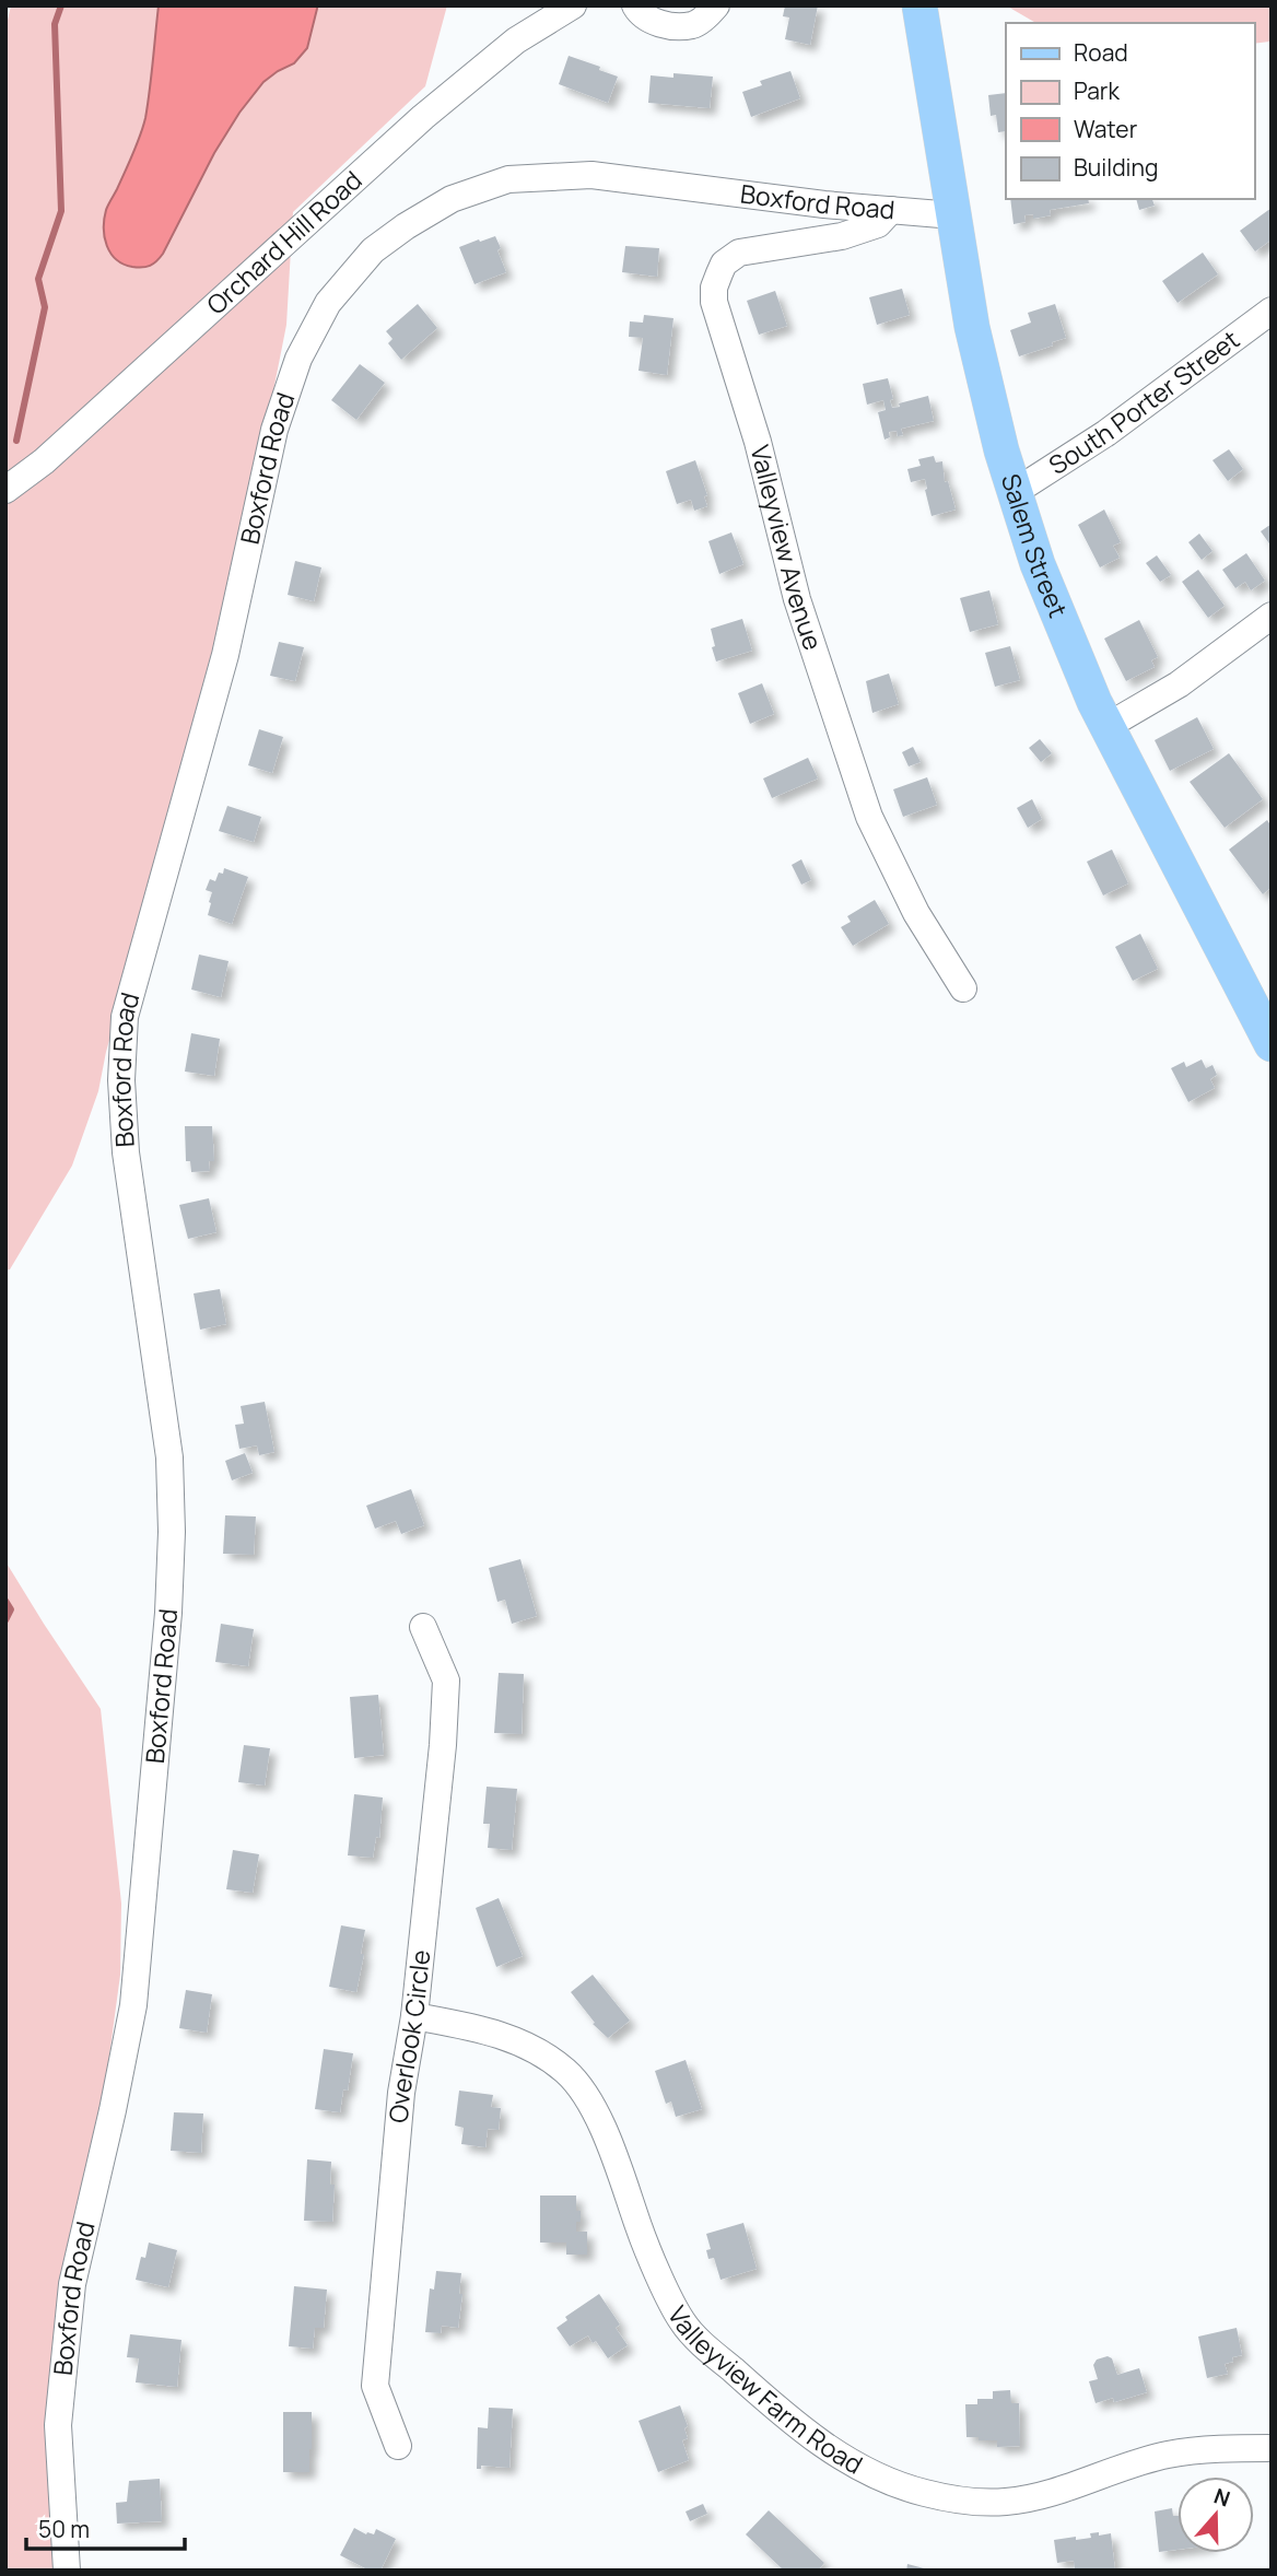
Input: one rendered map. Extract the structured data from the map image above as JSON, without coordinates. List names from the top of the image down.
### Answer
{
  "streets": {
    "main road": ["Salem Street"],
    "street": [
      "Boxford Road",
      "Orchard Hill Road",
      "South Porter Street",
      "Valleyview Avenue",
      "Overlook Circle",
      "Valleyview Farm Road"
    ]
  },
  "crossings": [
    ["Boxford Road", "Salem Street"],
    ["Boxford Road", "Valleyview Avenue"],
    ["South Porter Street", "Salem Street"],
    ["Overlook Circle", "Valleyview Farm Road"]
  ],
  "legend": [
    "Road",
    "Park",
    "Water",
    "Building"
  ],
  "scale_bar": "50 m",
  "north": "top"
}
